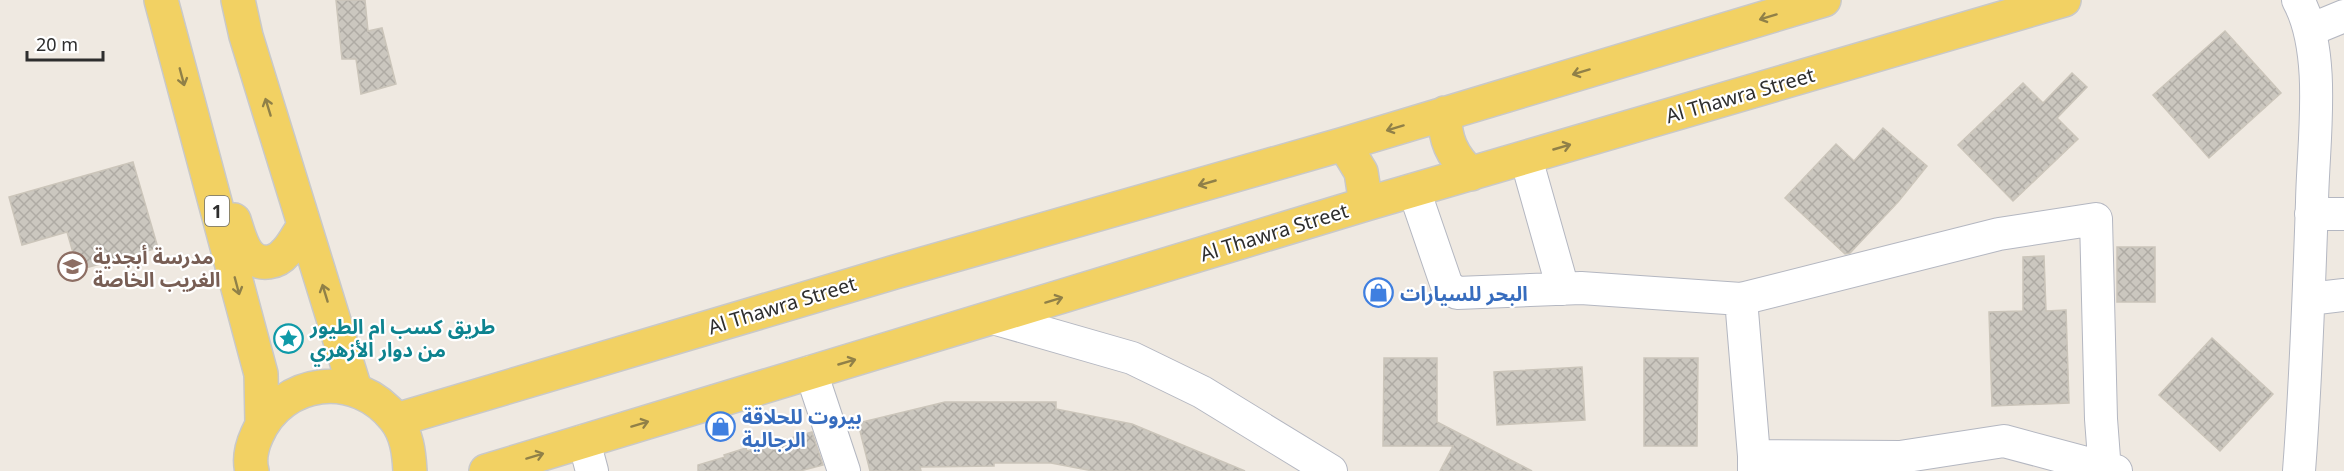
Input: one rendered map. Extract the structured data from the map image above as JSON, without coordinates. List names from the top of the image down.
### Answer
{
  "streets": {
    "main road": ["Al Thawra Street", "1"]
  },
  "places": {
    "school or university": ["مدرسة أبجدية الغريب الخاصة"],
    "shop": ["البحر للسيارات", "بيروت للحلاقة الرجالية"],
    "place": ["طريق كسب ام الطيور من دوار الأزهري"]
  },
  "scale_bar": "20 m"
}
